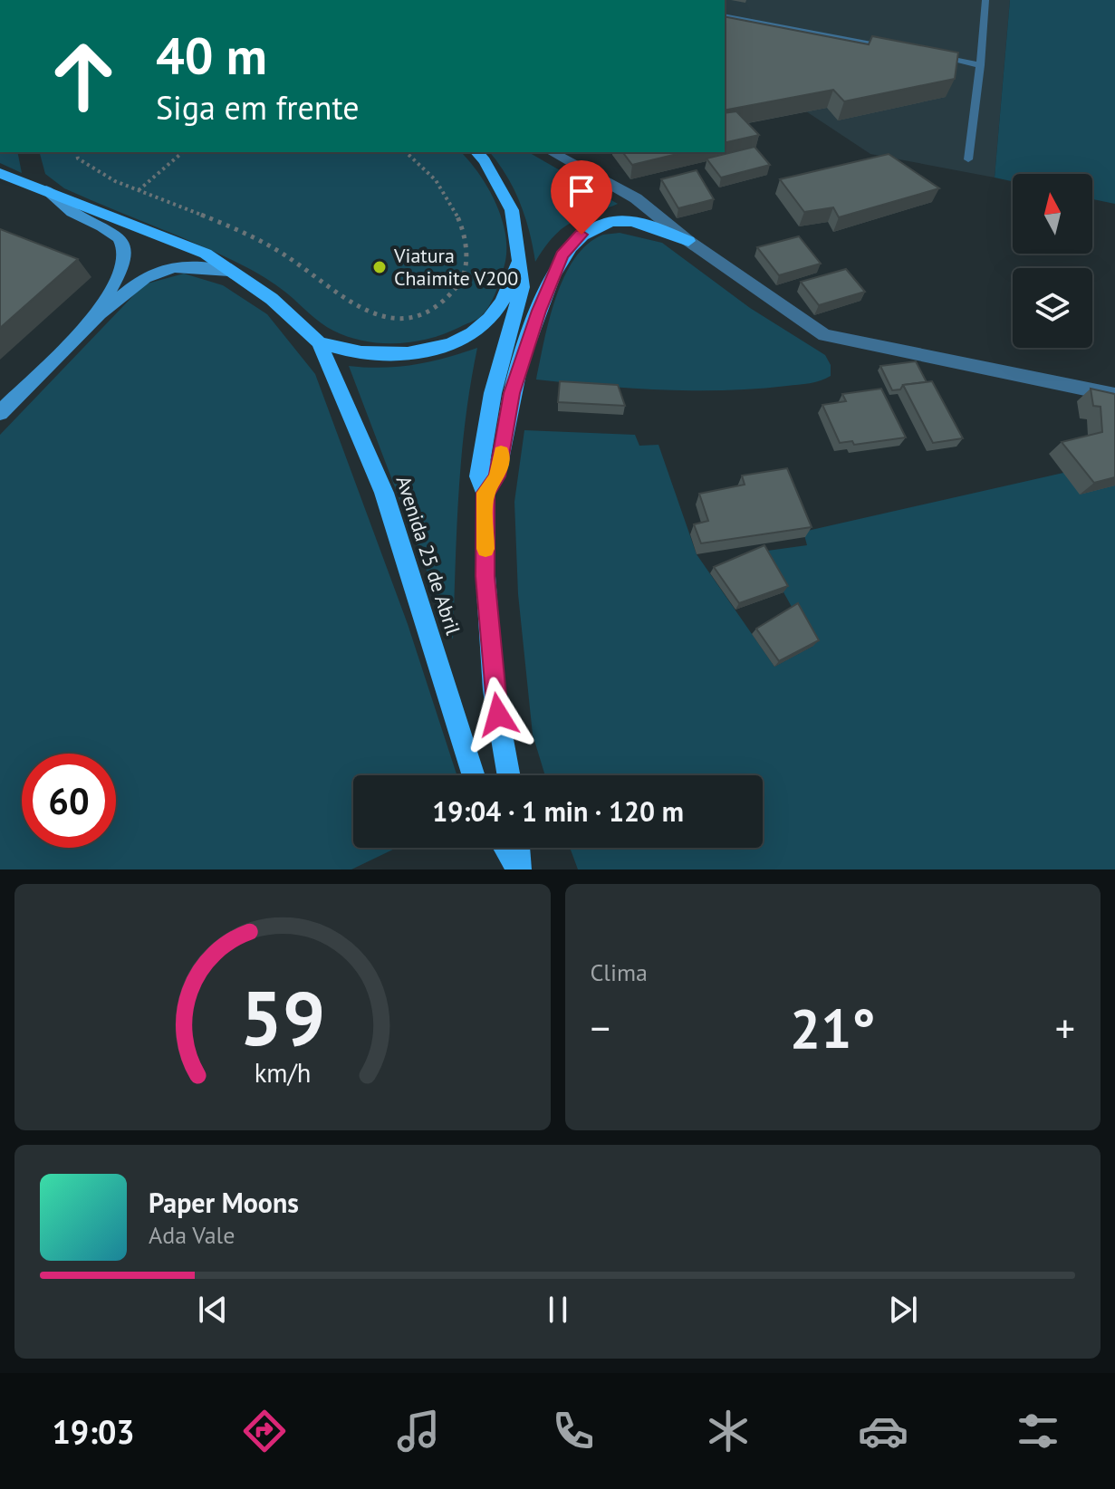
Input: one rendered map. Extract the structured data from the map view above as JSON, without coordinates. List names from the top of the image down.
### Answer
{
  "streets": {
    "main road": ["Avenida 25 de Abril"]
  },
  "places": ["Viatura Chaimite V200"],
  "north": "top",
  "page": {
    "turn": ["40 m", "Siga em frente"],
    "limit": "60",
    "trip": "19:04 · 1 min · 120 m",
    "tile": "Clima",
    "heat": ["−", "21°", "+"],
    "song": ["Paper Moons", "Ada Vale"],
    "tabs": "19:03",
    "gauge": ["59", "km/h"]
  }
}
